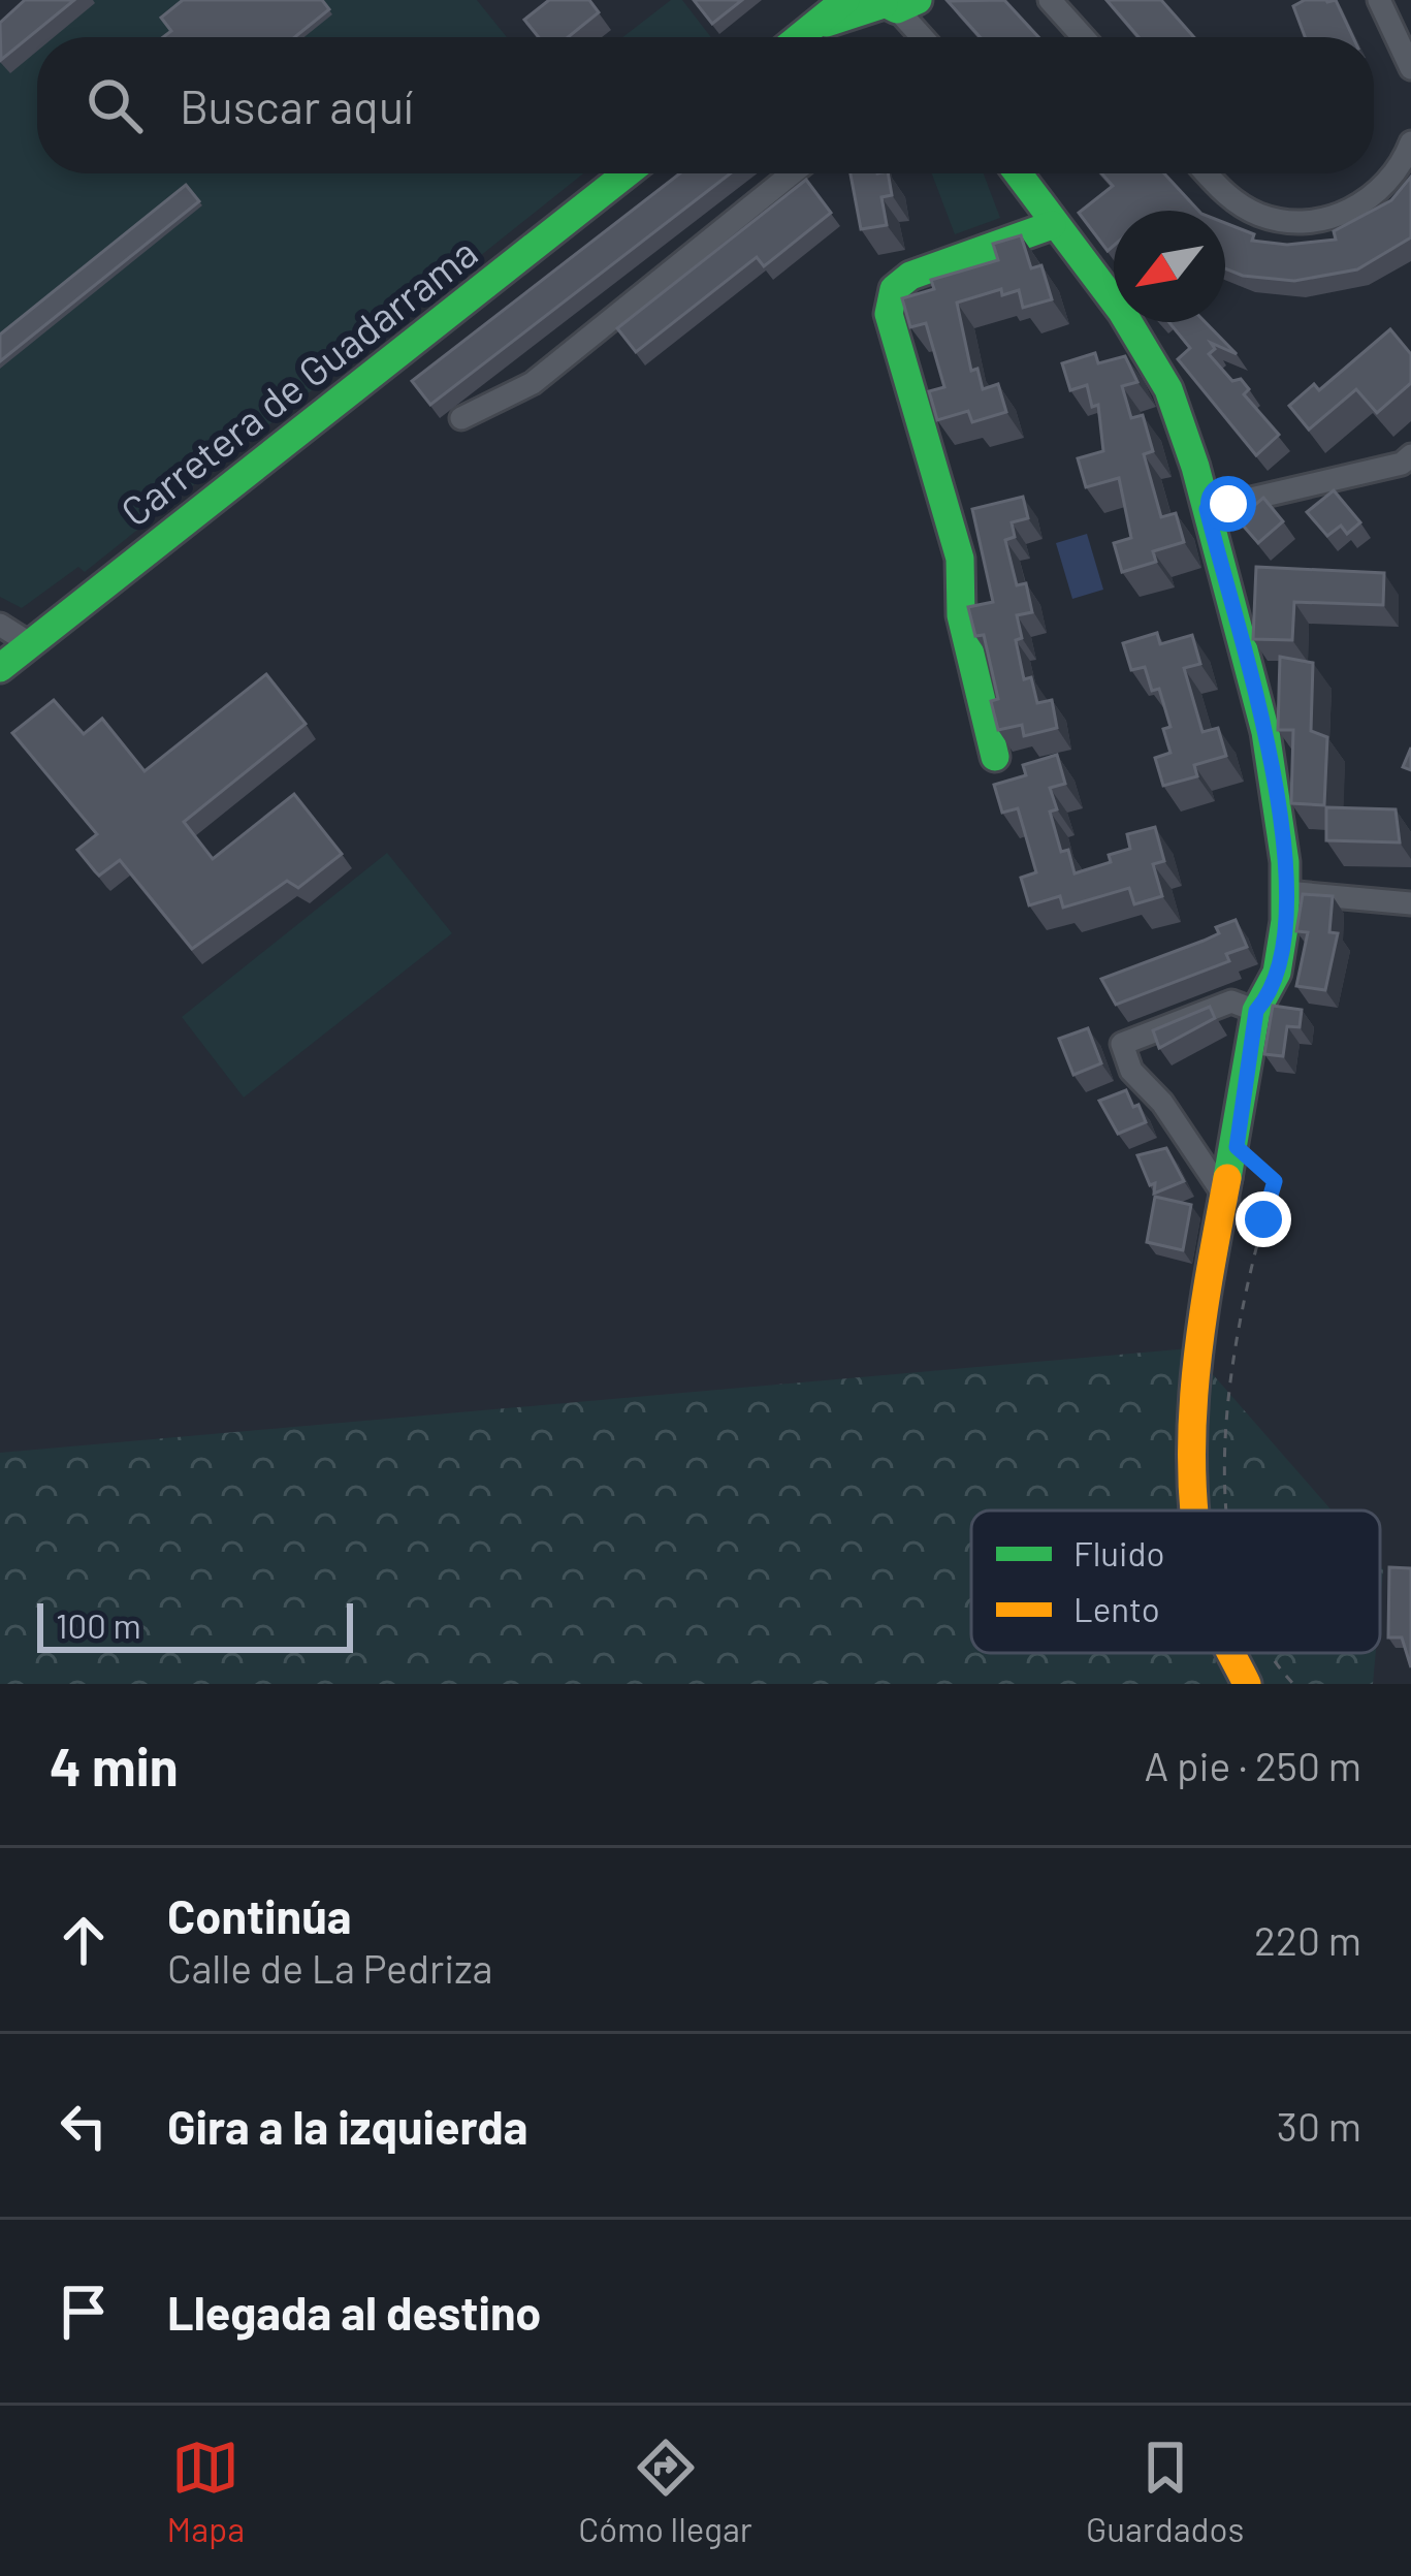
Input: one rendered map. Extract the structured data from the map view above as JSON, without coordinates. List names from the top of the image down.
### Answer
{
  "streets": {
    "street": ["Carretera de Guadarrama"]
  },
  "legend": ["Fluido", "Lento"],
  "scale_bar": "100 m",
  "north": "bottom left",
  "page": {
    "search": "Buscar aquí",
    "scale": "100 m",
    "heading": ["4 min", "A pie · 250 m"],
    "list": [
      ["Continúa", "Calle de La Pedriza", "220 m"],
      ["Gira a la izquierda", "30 m"],
      "Llegada al destino"
    ],
    "nav": ["Mapa", "Cómo llegar", "Guardados"]
  }
}
